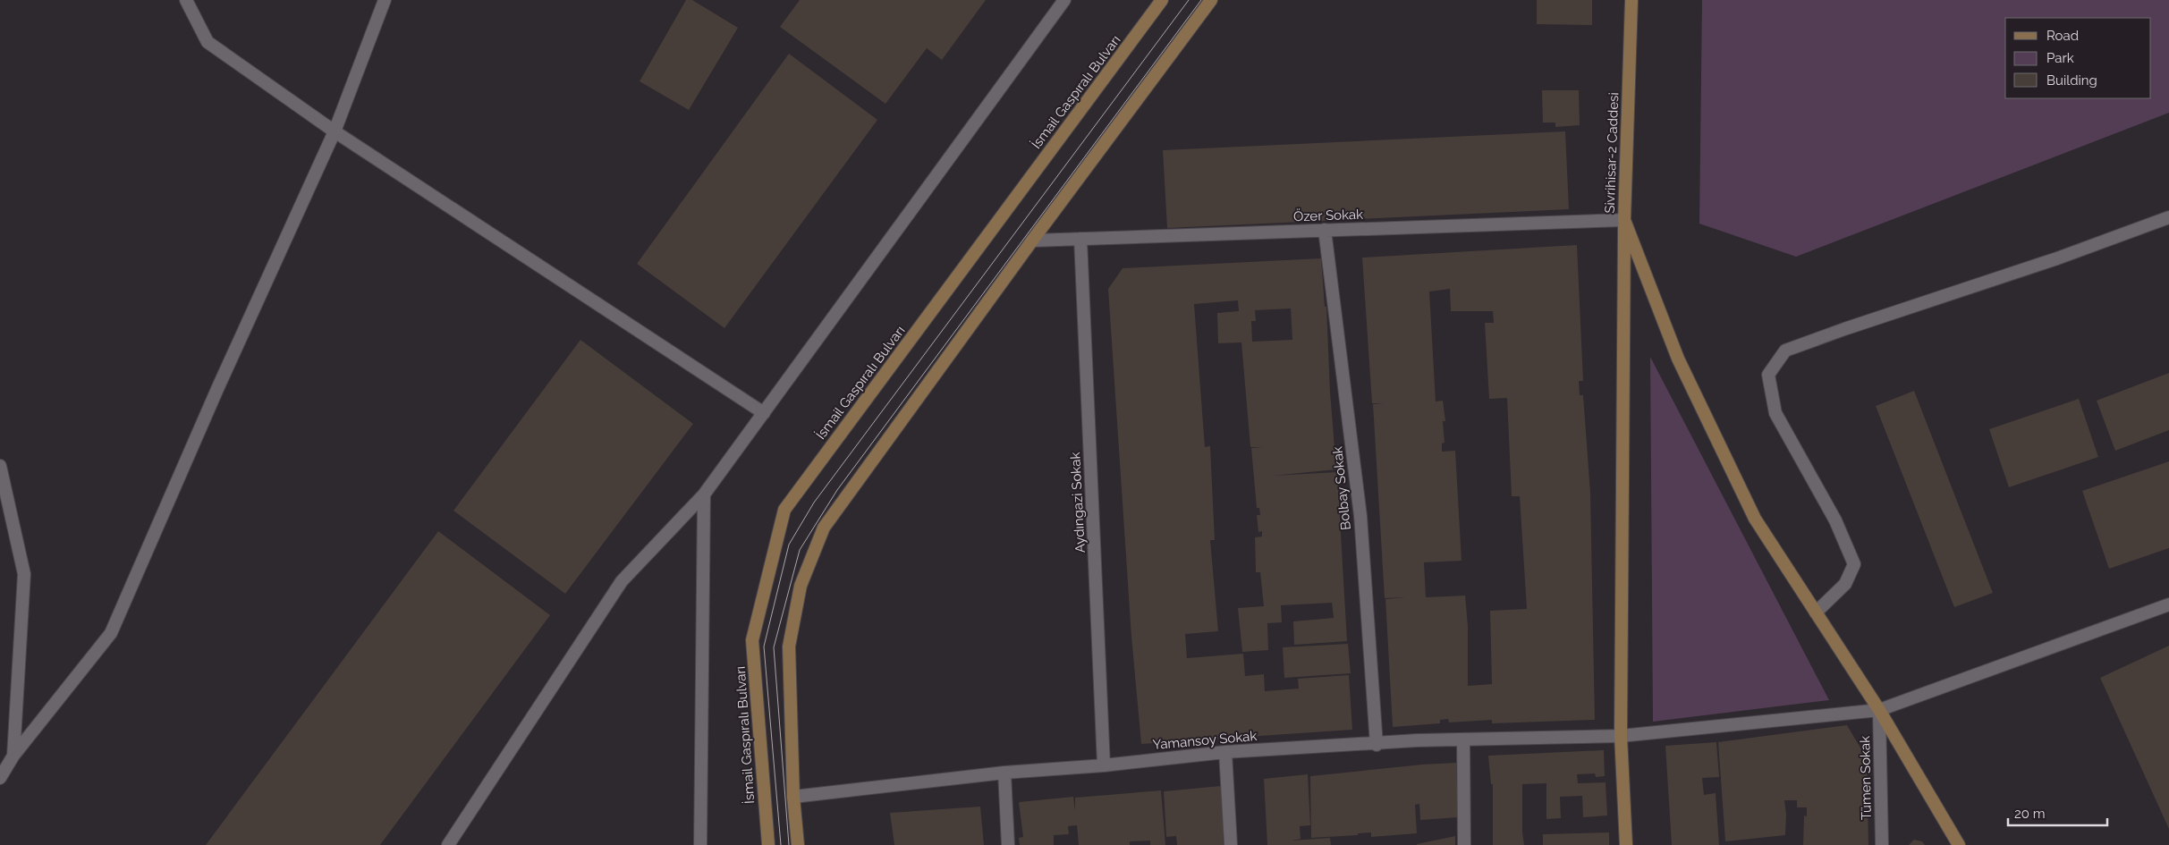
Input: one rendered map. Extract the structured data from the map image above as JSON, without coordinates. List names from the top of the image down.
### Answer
{
  "streets": {
    "main road": ["İsmail Gaspıralı Bulvarı", "Sivrihisar-2 Caddesi"],
    "street": [
      "Özer Sokak",
      "Bolbay Sokak",
      "Aydıngazi Sokak",
      "Yamansoy Sokak",
      "Tümen Sokak"
    ]
  },
  "crossings": [
    ["Sivrihisar-2 Caddesi", "Özer Sokak"],
    ["Özer Sokak", "Bolbay Sokak"],
    ["Özer Sokak", "Aydıngazi Sokak"],
    ["Bolbay Sokak", "Yamansoy Sokak"],
    ["Aydıngazi Sokak", "Yamansoy Sokak"],
    ["Yamansoy Sokak", "Tümen Sokak"]
  ],
  "legend": ["Road", "Park", "Building"],
  "scale_bar": "20 m"
}
